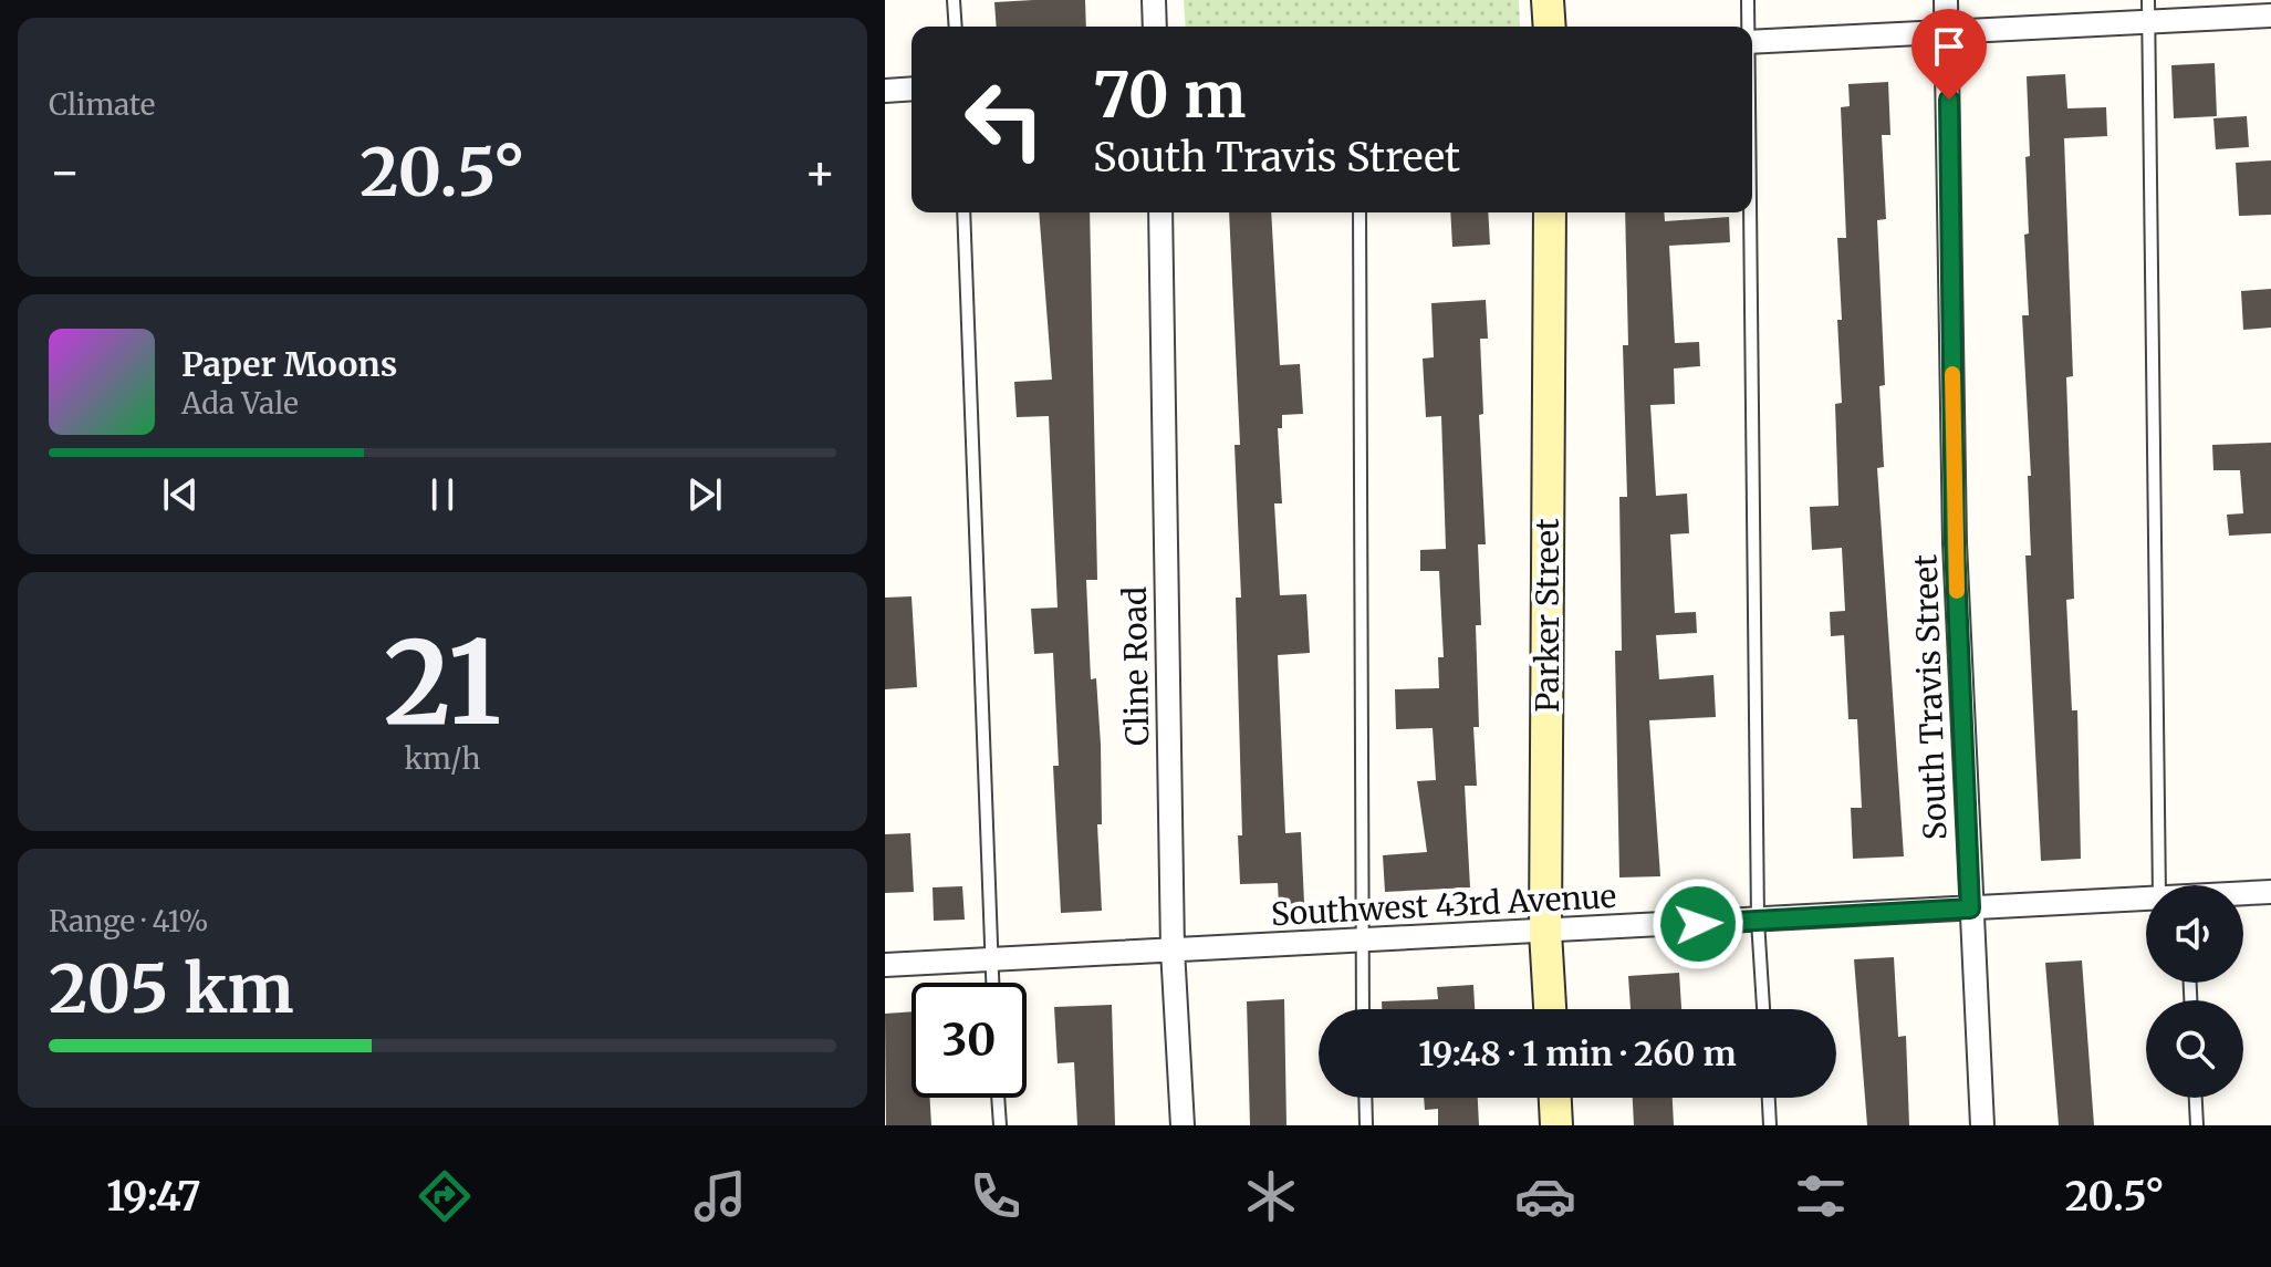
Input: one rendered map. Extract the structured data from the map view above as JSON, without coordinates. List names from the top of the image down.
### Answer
{
  "streets": {
    "main road": ["Parker Street"],
    "street": ["Cline Road", "South Travis Street", "Southwest 43rd Avenue"]
  },
  "crossings": [
    ["Parker Street", "Southwest 43rd Avenue"],
    ["Cline Road", "Southwest 43rd Avenue"],
    ["South Travis Street", "Southwest 43rd Avenue"]
  ],
  "page": {
    "tile": [
      "Climate",
      ["21", "km/h"],
      ["Range · 41%", "205 km"]
    ],
    "turn": ["70 m", "South Travis Street"],
    "heat": ["−", "20.5°", "+"],
    "song": ["Paper Moons", "Ada Vale"],
    "limit": "30",
    "trip": "19:48 · 1 min · 260 m",
    "tabs": ["19:47", "20.5°"]
  }
}
